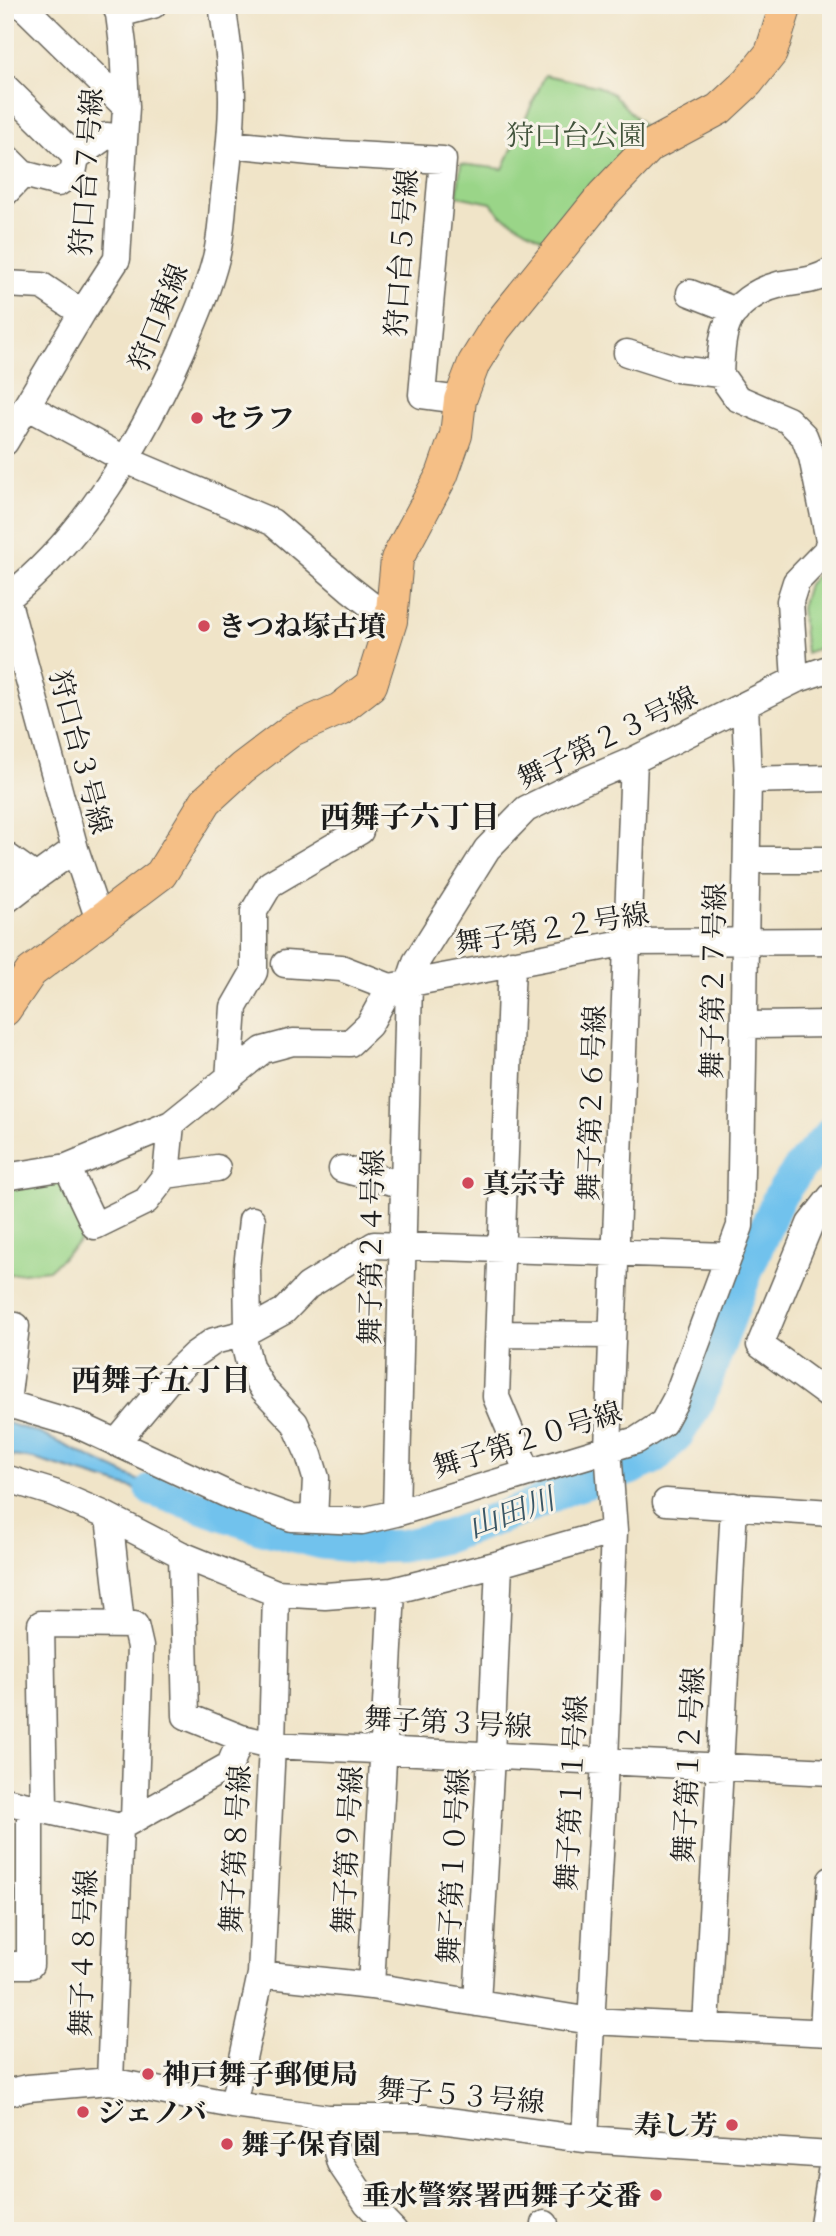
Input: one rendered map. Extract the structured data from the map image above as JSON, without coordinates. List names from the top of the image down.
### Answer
{
  "streets": {
    "street": [
      "狩口台７号線",
      "狩口台５号線",
      "狩口東線",
      "舞子第２３号線",
      "狩口台３号線",
      "舞子第２２号線",
      "舞子第２７号線",
      "舞子第２６号線",
      "舞子第２４号線",
      "舞子第２０号線",
      "舞子第３号線",
      "舞子第１２号線",
      "舞子第１１号線",
      "舞子第８号線",
      "舞子第９号線",
      "舞子第１０号線",
      "舞子４８号線",
      "舞子５３号線"
    ]
  },
  "crossings": [
    ["狩口台５号線", "狩口東線"],
    ["狩口東線", "狩口台３号線"],
    ["舞子第２３号線", "舞子第２２号線"],
    ["舞子第２３号線", "舞子第２７号線"],
    ["舞子第２３号線", "舞子第２６号線"],
    ["舞子第２３号線", "舞子第２４号線"],
    ["舞子第２２号線", "舞子第２７号線"],
    ["舞子第２２号線", "舞子第２６号線"],
    ["舞子第２２号線", "舞子第２４号線"],
    ["舞子第２７号線", "舞子第２０号線"],
    ["舞子第２６号線", "舞子第２０号線"],
    ["舞子第２６号線", "舞子第１１号線"],
    ["舞子第２４号線", "舞子第２０号線"],
    ["舞子第２０号線", "舞子第１１号線"],
    ["舞子第３号線", "舞子第１２号線"],
    ["舞子第３号線", "舞子第１１号線"],
    ["舞子第３号線", "舞子第８号線"],
    ["舞子第３号線", "舞子第９号線"],
    ["舞子第３号線", "舞子第１０号線"],
    ["舞子第１１号線", "舞子５３号線"],
    ["舞子第８号線", "舞子５３号線"],
    ["舞子４８号線", "舞子５３号線"]
  ],
  "districts": ["西舞子六丁目", "西舞子五丁目"],
  "water": ["山田川"],
  "parks": ["狩口台公園"],
  "places": [
    "セラフ",
    "きつね塚古墳",
    "真宗寺",
    "神戸舞子郵便局",
    "ジェノバ",
    "寿し芳",
    "舞子保育園",
    "垂水警察署西舞子交番"
  ]
}
